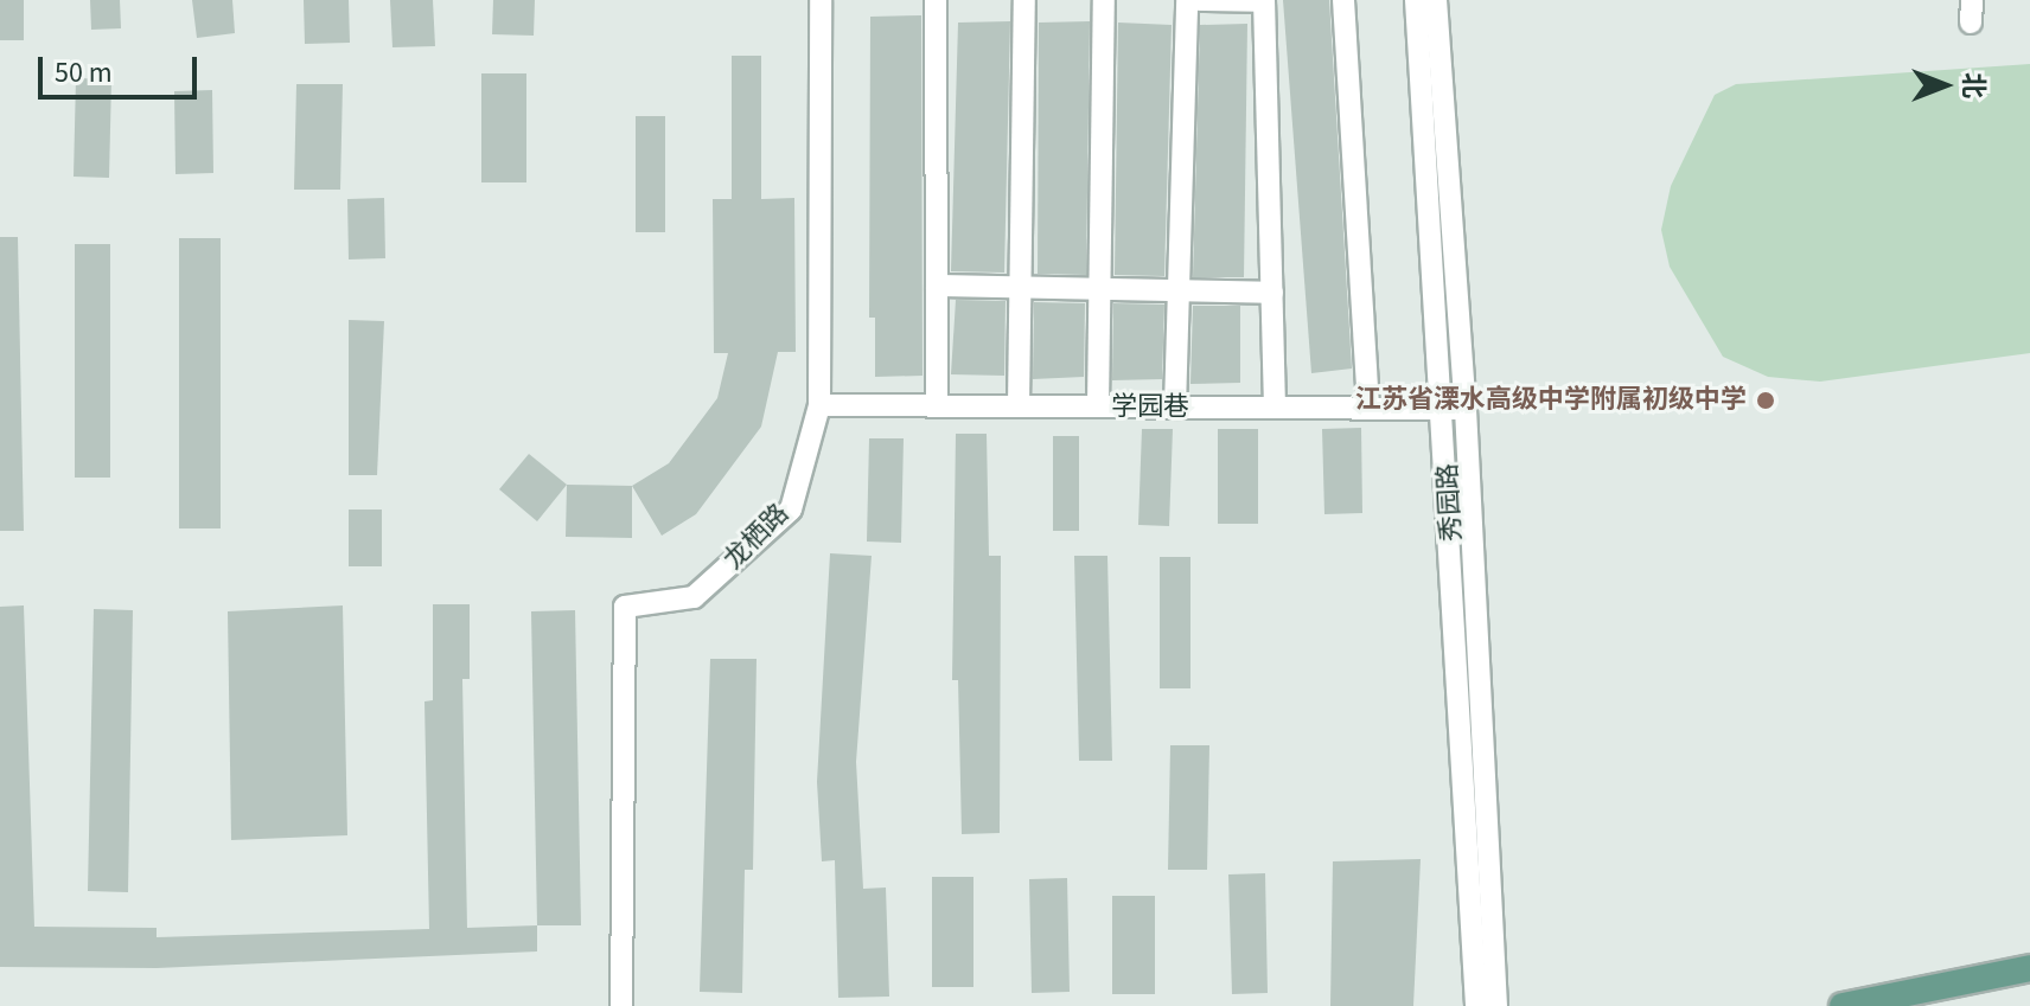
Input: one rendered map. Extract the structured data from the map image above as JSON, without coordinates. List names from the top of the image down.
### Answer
{
  "streets": {
    "street": ["学园巷", "秀园路", "龙栖路"]
  },
  "crossings": [
    ["学园巷", "秀园路"],
    ["学园巷", "龙栖路"]
  ],
  "places": ["江苏省溧水高级中学附属初级中学"],
  "scale_bar": "50 m",
  "north": "right"
}
